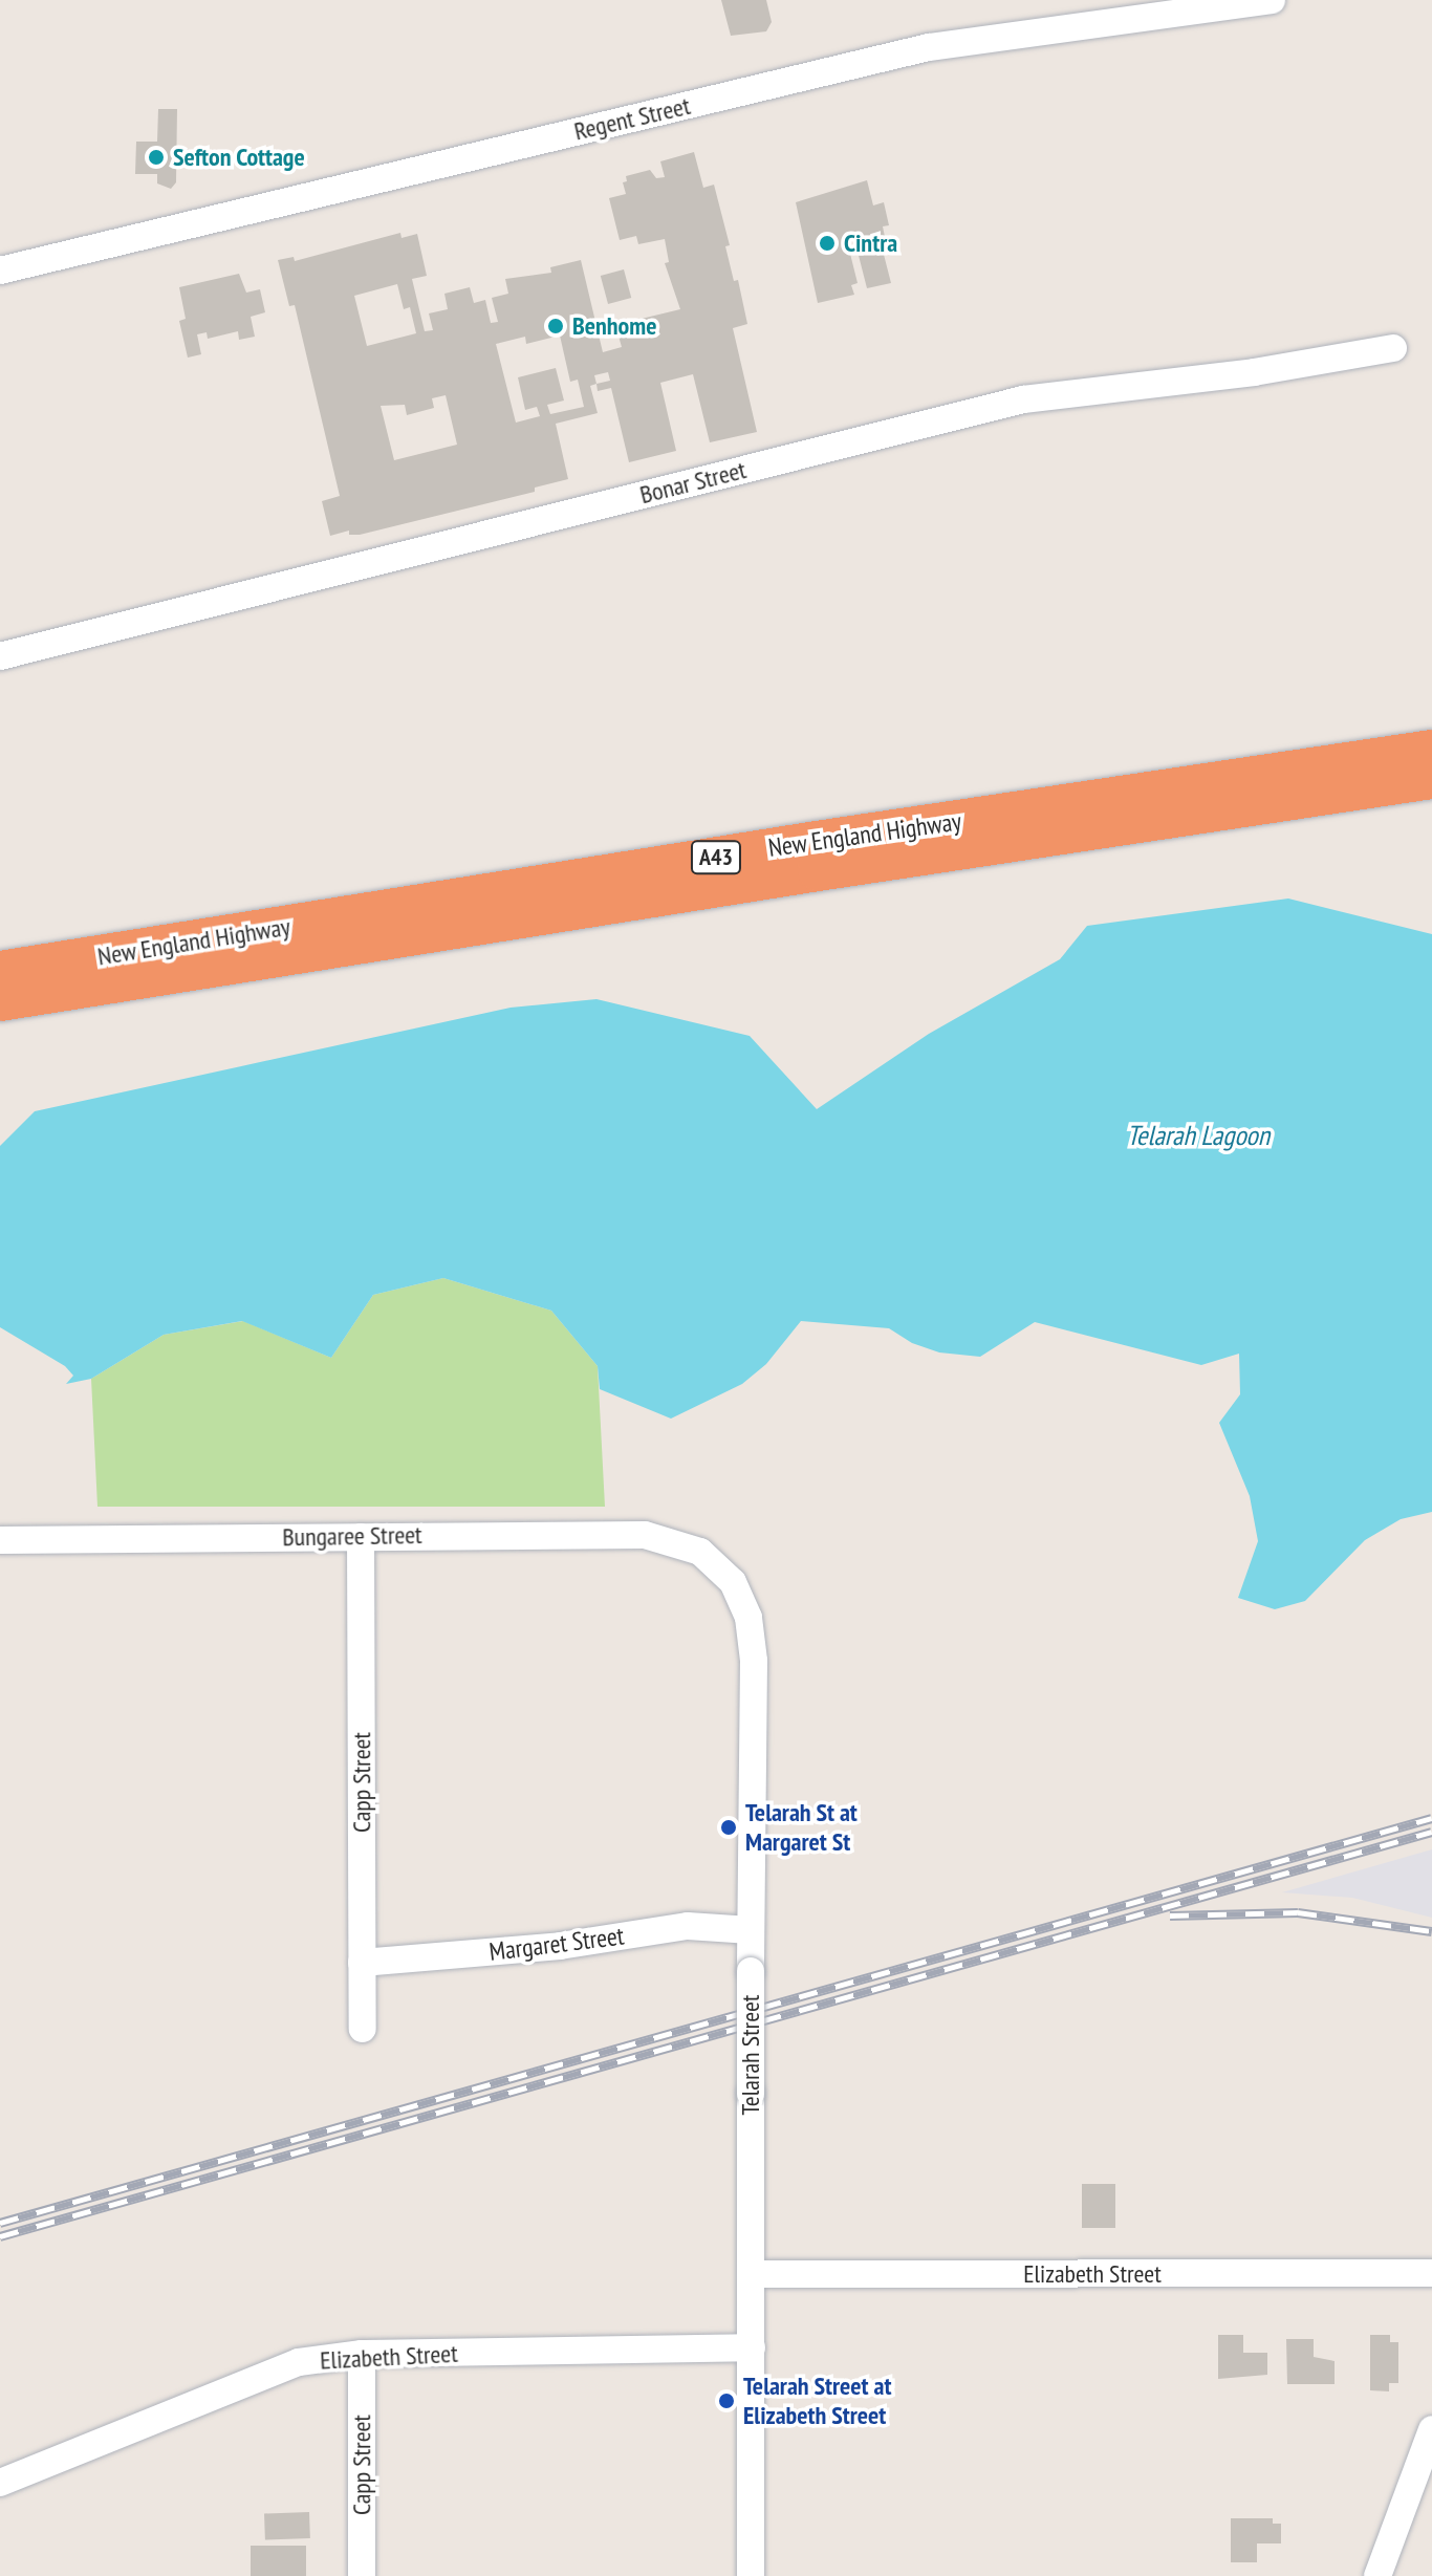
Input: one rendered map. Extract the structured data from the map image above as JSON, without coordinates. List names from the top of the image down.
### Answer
{
  "streets": {
    "highway": ["New England Highway", "A43"],
    "street": [
      "Regent Street",
      "Bonar Street",
      "Bungaree Street",
      "Capp Street",
      "Margaret Street",
      "Telarah Street",
      "Elizabeth Street"
    ]
  },
  "crossings": [
    ["Bungaree Street", "Capp Street"],
    ["Bungaree Street", "Telarah Street"],
    ["Capp Street", "Margaret Street"],
    ["Capp Street", "Elizabeth Street"],
    ["Margaret Street", "Telarah Street"],
    ["Telarah Street", "Elizabeth Street"]
  ],
  "water": ["Telarah Lagoon"],
  "places": [
    "Sefton Cottage",
    "Cintra",
    "Benhome",
    "Telarah St at Margaret St",
    "Telarah Street at Elizabeth Street"
  ]
}
